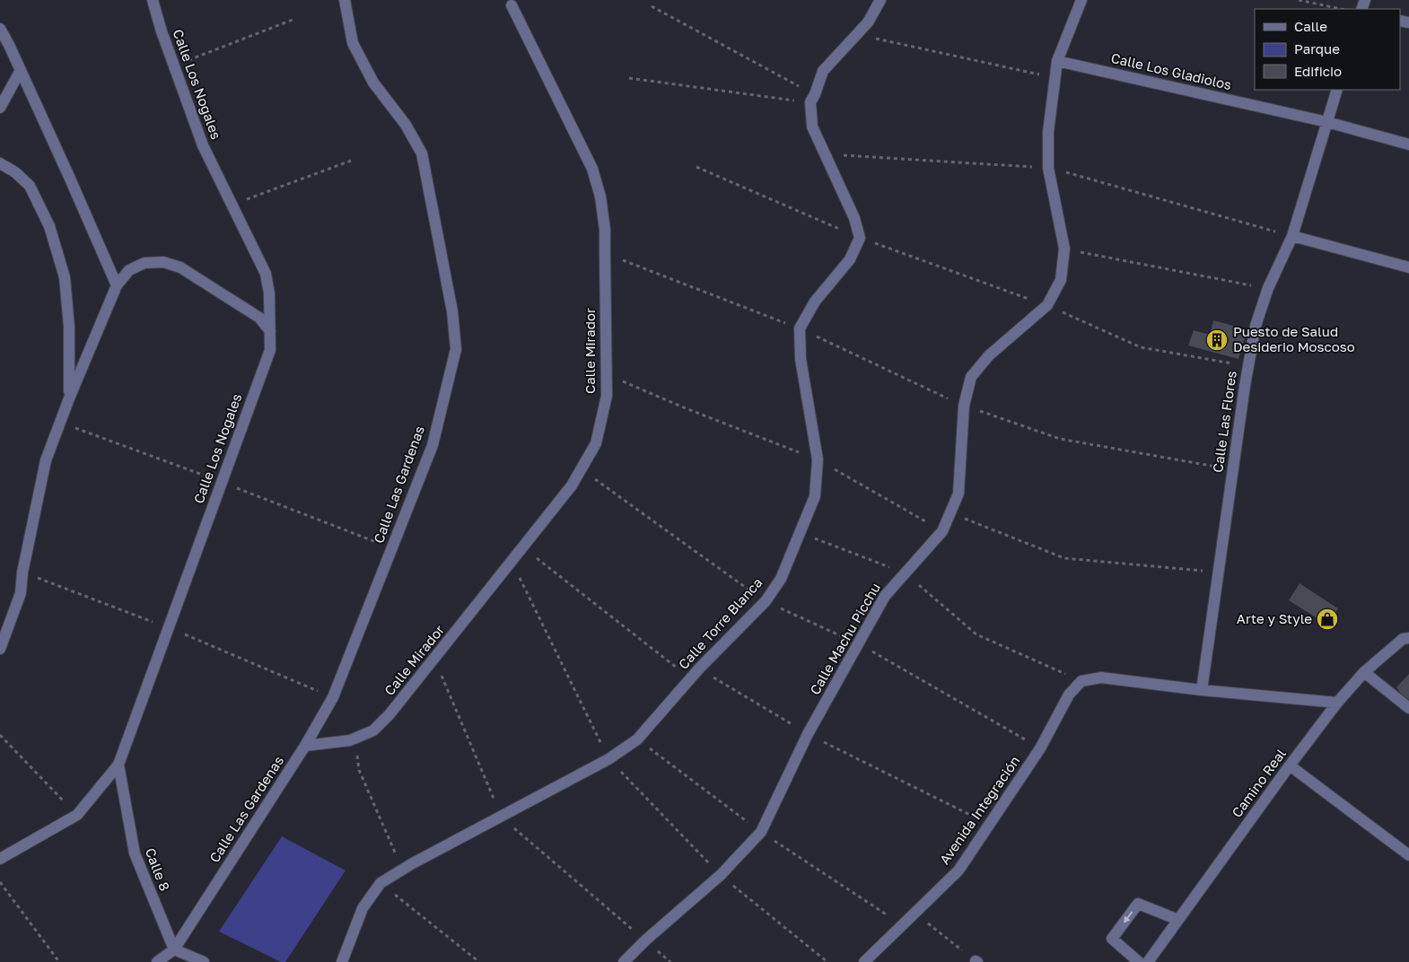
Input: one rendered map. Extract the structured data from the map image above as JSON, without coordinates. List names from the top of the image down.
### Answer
{
  "streets": {
    "street": [
      "Calle Los Gladiolos",
      "Calle Los Nogales",
      "Calle Mirador",
      "Calle Las Flores",
      "Calle Las Gardenas",
      "Calle Torre Blanca",
      "Calle Machu Picchu",
      "Camino Real",
      "Avenida Integración",
      "Calle 8"
    ]
  },
  "crossings": [
    ["Calle Los Gladiolos", "Calle Las Flores"],
    ["Calle Los Gladiolos", "Calle Machu Picchu"],
    ["Calle Los Nogales", "Calle 8"],
    ["Calle Mirador", "Calle Las Gardenas"],
    ["Calle Las Gardenas", "Calle 8"]
  ],
  "places": {
    "building": ["Puesto de Salud Desiderio Moscoso"],
    "shop": ["Arte y Style"]
  },
  "legend": ["Calle", "Parque", "Edificio"]
}
